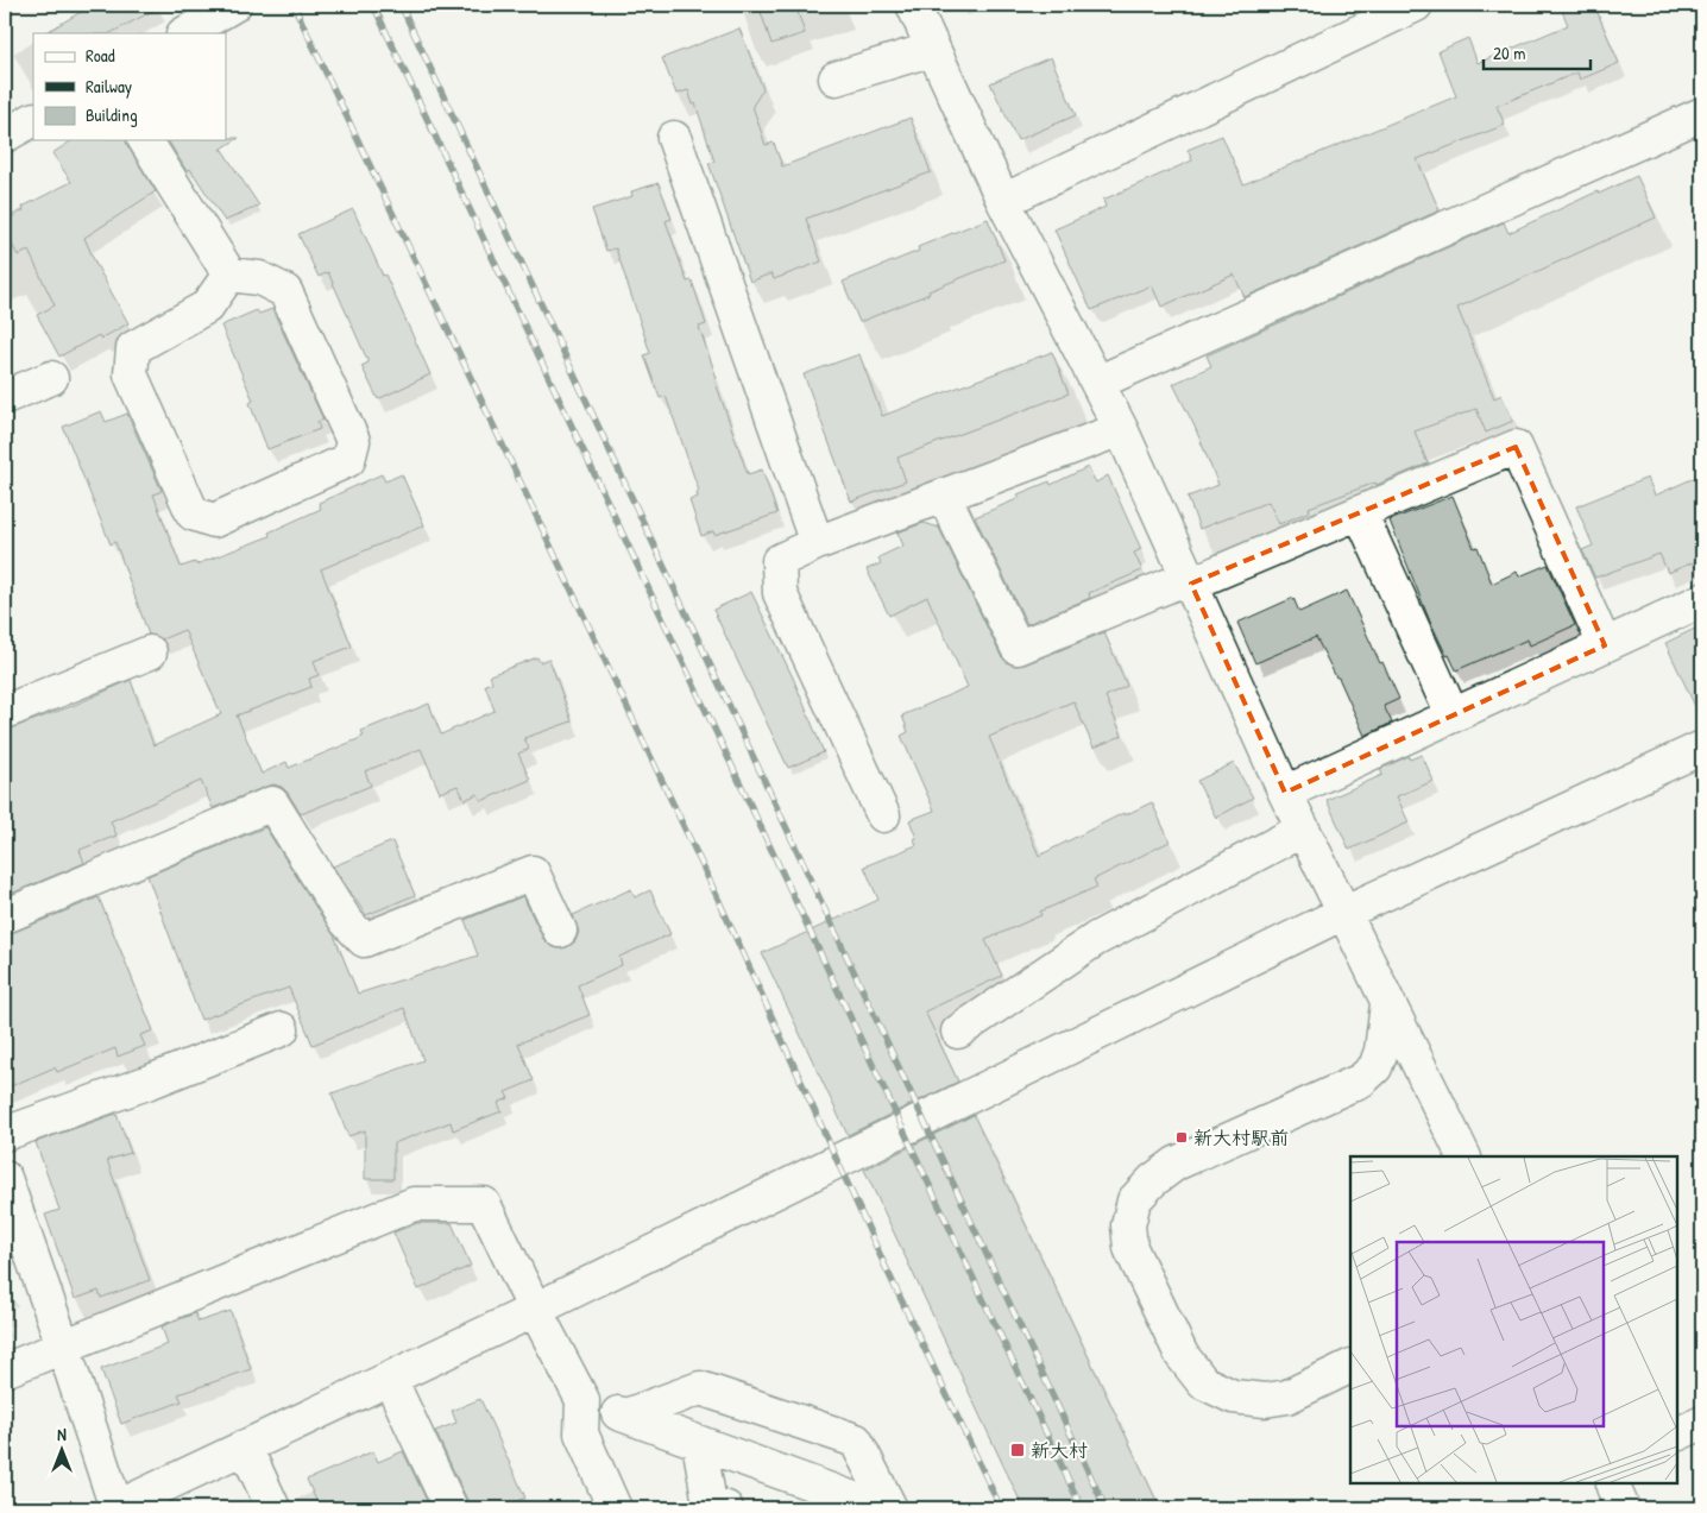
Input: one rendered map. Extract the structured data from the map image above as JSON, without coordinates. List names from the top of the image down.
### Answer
{
  "places": {
    "transit": ["新大村駅前", "新大村"]
  },
  "legend": ["Road", "Railway", "Building"],
  "scale_bar": "20 m",
  "north": "top"
}
